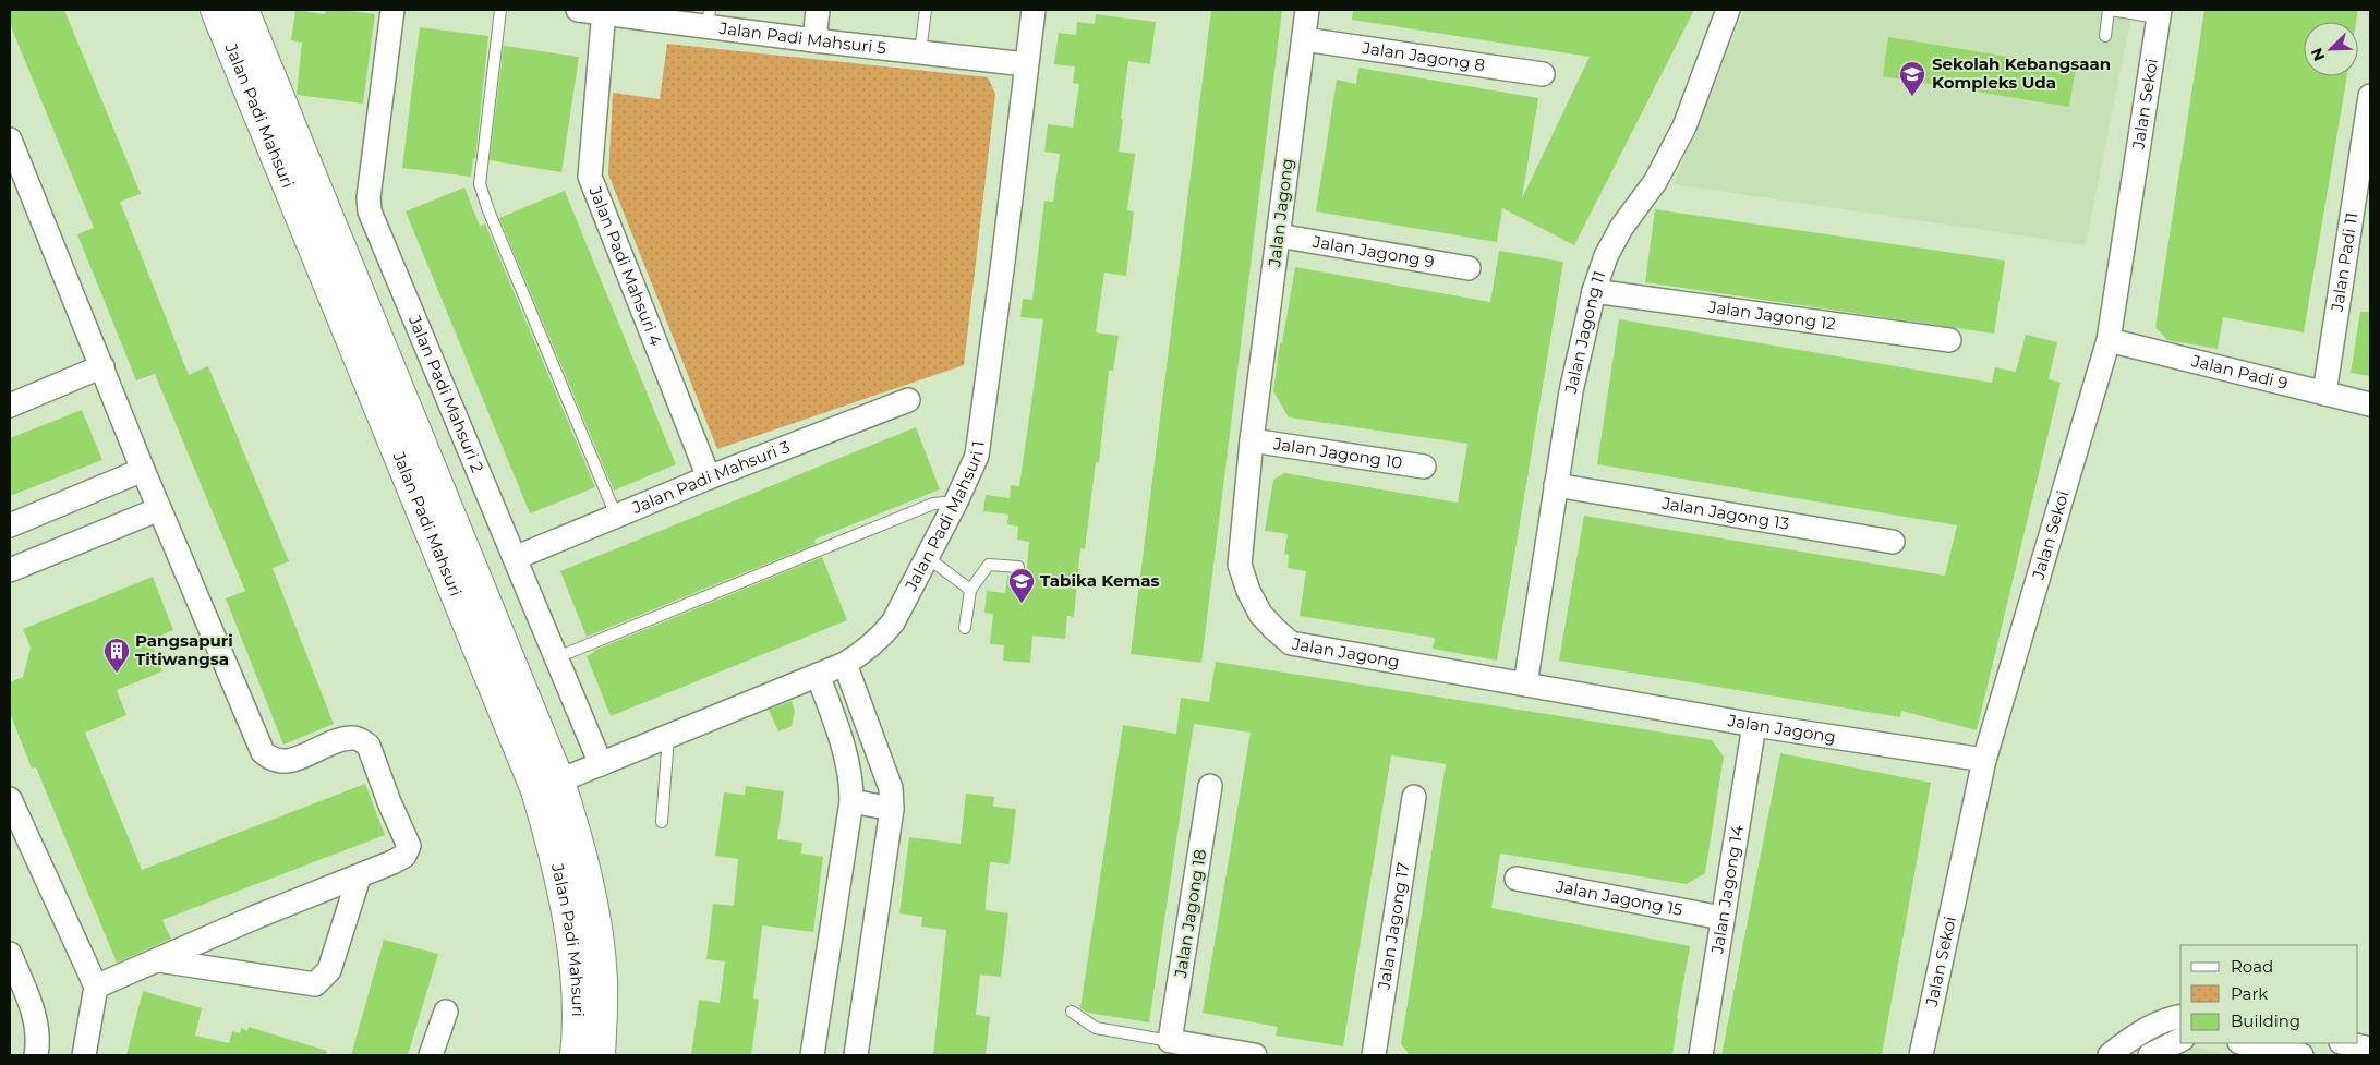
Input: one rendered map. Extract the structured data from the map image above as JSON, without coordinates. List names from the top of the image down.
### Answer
{
  "streets": {
    "main road": ["Jalan Padi Mahsuri"],
    "street": [
      "Jalan Padi Mahsuri 5",
      "Jalan Jagong 8",
      "Jalan Sekoi",
      "Jalan Jagong",
      "Jalan Jagong 9",
      "Jalan Padi 11",
      "Jalan Padi Mahsuri 4",
      "Jalan Jagong 12",
      "Jalan Jagong 11",
      "Jalan Padi 9",
      "Jalan Padi Mahsuri 2",
      "Jalan Jagong 10",
      "Jalan Padi Mahsuri 3",
      "Jalan Jagong 13",
      "Jalan Padi Mahsuri 1",
      "Jalan Jagong 14",
      "Jalan Jagong 15",
      "Jalan Jagong 18",
      "Jalan Jagong 17"
    ]
  },
  "crossings": [
    ["Jalan Padi Mahsuri 5", "Jalan Padi Mahsuri 4"],
    ["Jalan Padi Mahsuri 5", "Jalan Padi Mahsuri 1"],
    ["Jalan Jagong 8", "Jalan Jagong"],
    ["Jalan Sekoi", "Jalan Jagong"],
    ["Jalan Sekoi", "Jalan Padi 9"],
    ["Jalan Padi Mahsuri", "Jalan Padi Mahsuri 1"],
    ["Jalan Jagong", "Jalan Jagong 9"],
    ["Jalan Jagong", "Jalan Jagong 11"],
    ["Jalan Jagong", "Jalan Jagong 10"],
    ["Jalan Jagong", "Jalan Jagong 14"],
    ["Jalan Padi 11", "Jalan Padi 9"],
    ["Jalan Padi Mahsuri 4", "Jalan Padi Mahsuri 3"],
    ["Jalan Jagong 12", "Jalan Jagong 11"],
    ["Jalan Jagong 11", "Jalan Jagong 13"],
    ["Jalan Padi Mahsuri 2", "Jalan Padi Mahsuri 3"],
    ["Jalan Padi Mahsuri 2", "Jalan Padi Mahsuri 1"],
    ["Jalan Jagong 14", "Jalan Jagong 15"]
  ],
  "places": {
    "school or university": ["Sekolah Kebangsaan Kompleks Uda", "Tabika Kemas"],
    "building": ["Pangsapuri Titiwangsa"]
  },
  "legend": ["Road", "Park", "Building"],
  "north": "bottom left"
}
